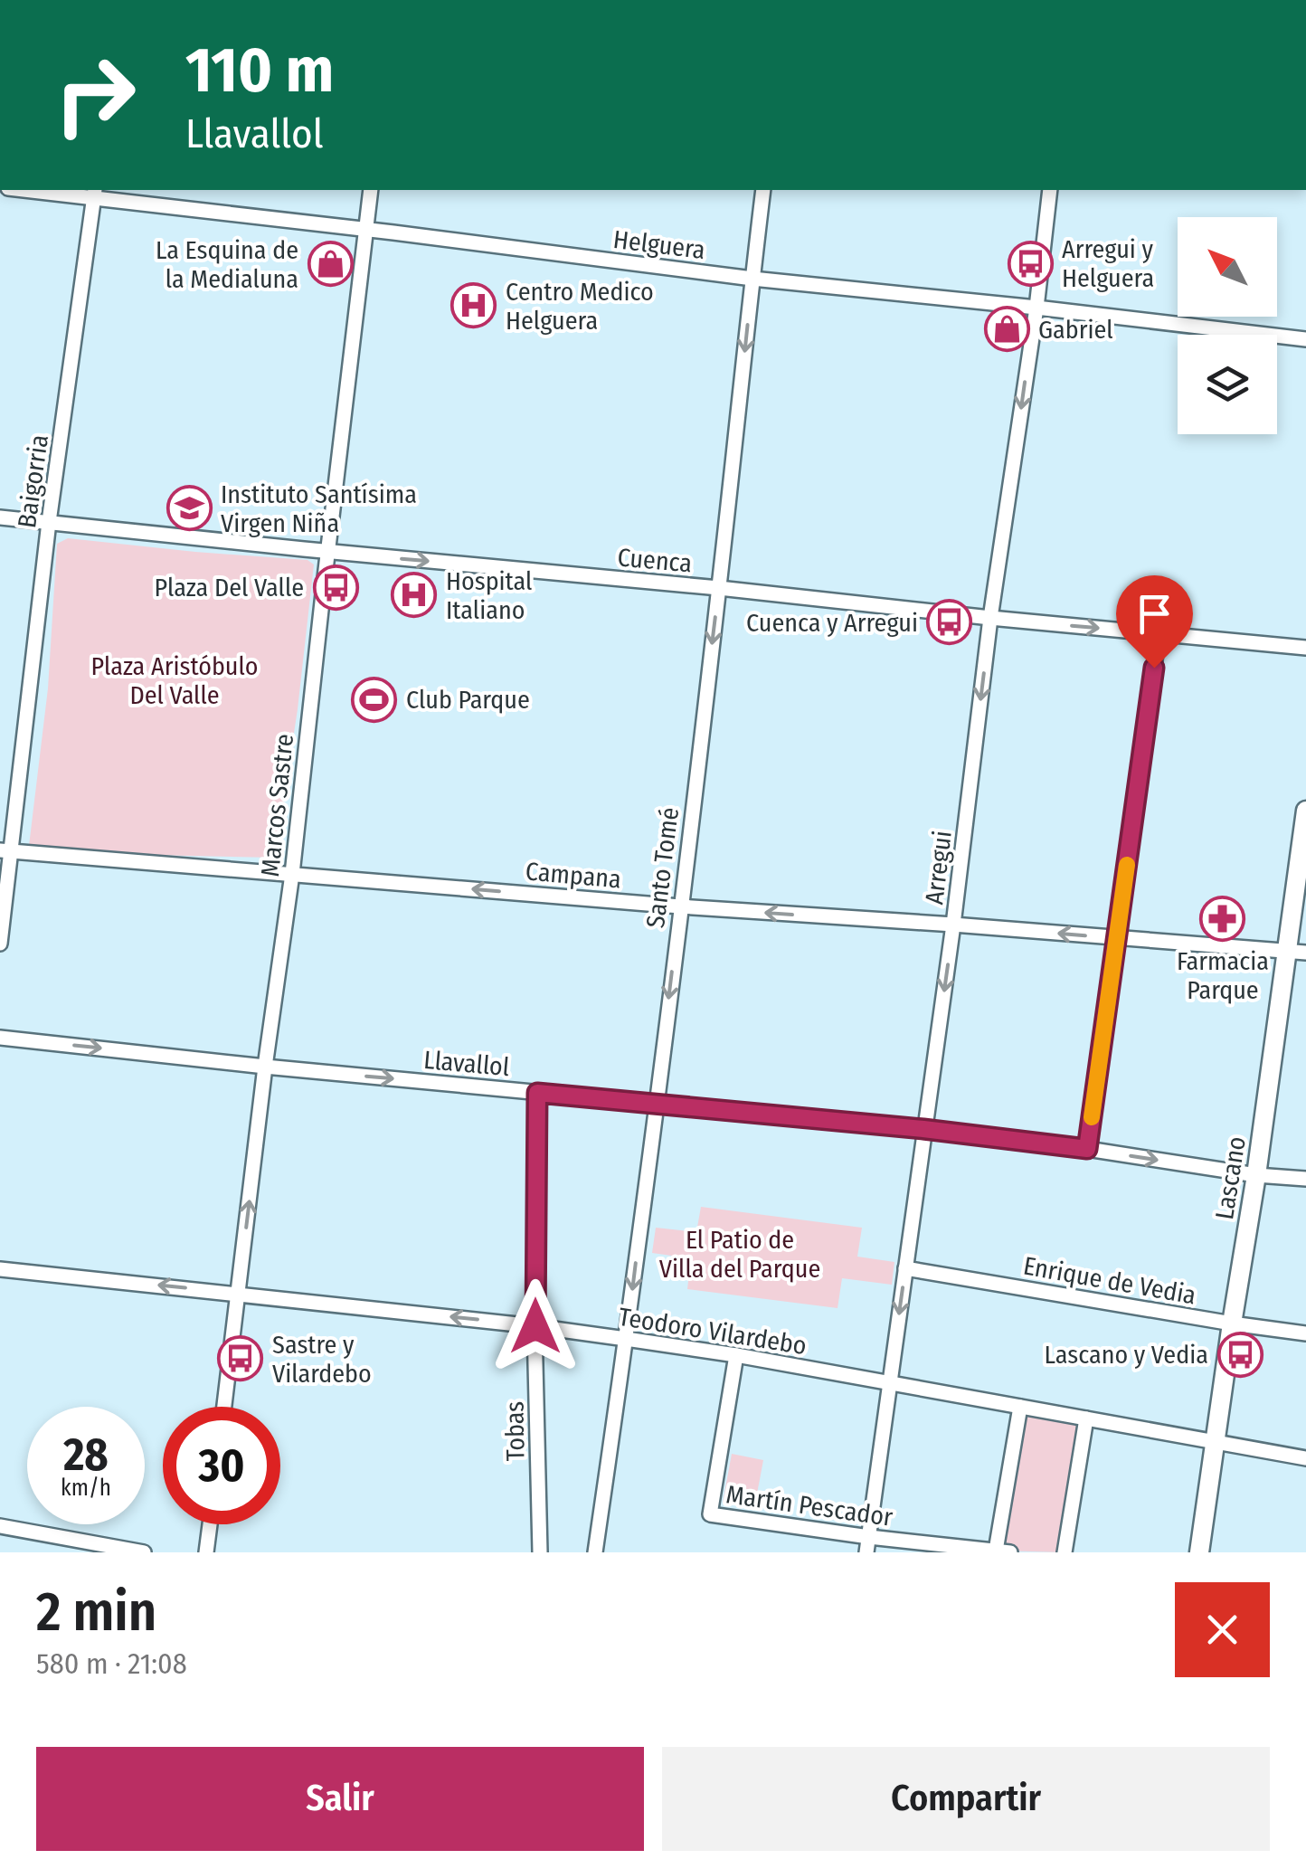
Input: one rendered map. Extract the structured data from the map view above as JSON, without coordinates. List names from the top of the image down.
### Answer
{
  "streets": {
    "street": [
      "Helguera",
      "Baigorria",
      "Cuenca",
      "Marcos Sastre",
      "Santo Tomé",
      "Arregui",
      "Campana",
      "Llavallol",
      "Lascano",
      "Enrique de Vedia",
      "Teodoro Vilardebo",
      "Tobas",
      "Martín Pescador"
    ]
  },
  "crossings": [
    ["Helguera", "Baigorria"],
    ["Helguera", "Marcos Sastre"],
    ["Helguera", "Santo Tomé"],
    ["Helguera", "Arregui"],
    ["Baigorria", "Cuenca"],
    ["Baigorria", "Campana"],
    ["Cuenca", "Marcos Sastre"],
    ["Cuenca", "Santo Tomé"],
    ["Cuenca", "Arregui"],
    ["Marcos Sastre", "Campana"],
    ["Marcos Sastre", "Llavallol"],
    ["Marcos Sastre", "Teodoro Vilardebo"],
    ["Santo Tomé", "Campana"],
    ["Santo Tomé", "Llavallol"],
    ["Santo Tomé", "Teodoro Vilardebo"],
    ["Arregui", "Campana"],
    ["Arregui", "Llavallol"],
    ["Arregui", "Enrique de Vedia"],
    ["Arregui", "Teodoro Vilardebo"],
    ["Arregui", "Martín Pescador"],
    ["Campana", "Lascano"],
    ["Llavallol", "Lascano"],
    ["Llavallol", "Tobas"],
    ["Lascano", "Enrique de Vedia"],
    ["Lascano", "Teodoro Vilardebo"],
    ["Teodoro Vilardebo", "Tobas"],
    ["Teodoro Vilardebo", "Martín Pescador"]
  ],
  "one_way": [
    "Cuenca",
    "Santo Tomé",
    "Arregui",
    "Campana",
    "Llavallol",
    "Teodoro Vilardebo"
  ],
  "parks": ["Plaza Aristóbulo Del Valle", "El Patio de Villa del Parque"],
  "places": {
    "bus stop": [
      "Arregui y Helguera",
      "Plaza Del Valle",
      "Cuenca y Arregui",
      "Lascano y Vedia",
      "Sastre y Vilardebo"
    ],
    "shop": ["La Esquina de la Medialuna", "Gabriel"],
    "hospital": ["Centro Medico Helguera", "Hospital Italiano"],
    "school or university": ["Instituto Santísima Virgen Niña"],
    "sports": ["Club Parque"],
    "pharmacy": ["Farmacia Parque"]
  },
  "north": "top left",
  "page": {
    "turn": ["110 m", "Llavallol"],
    "speed": "28 km/h",
    "limit": "30",
    "heading": ["2 min", "580 m · 21:08"],
    "buttons": ["Salir", "Compartir"]
  }
}
